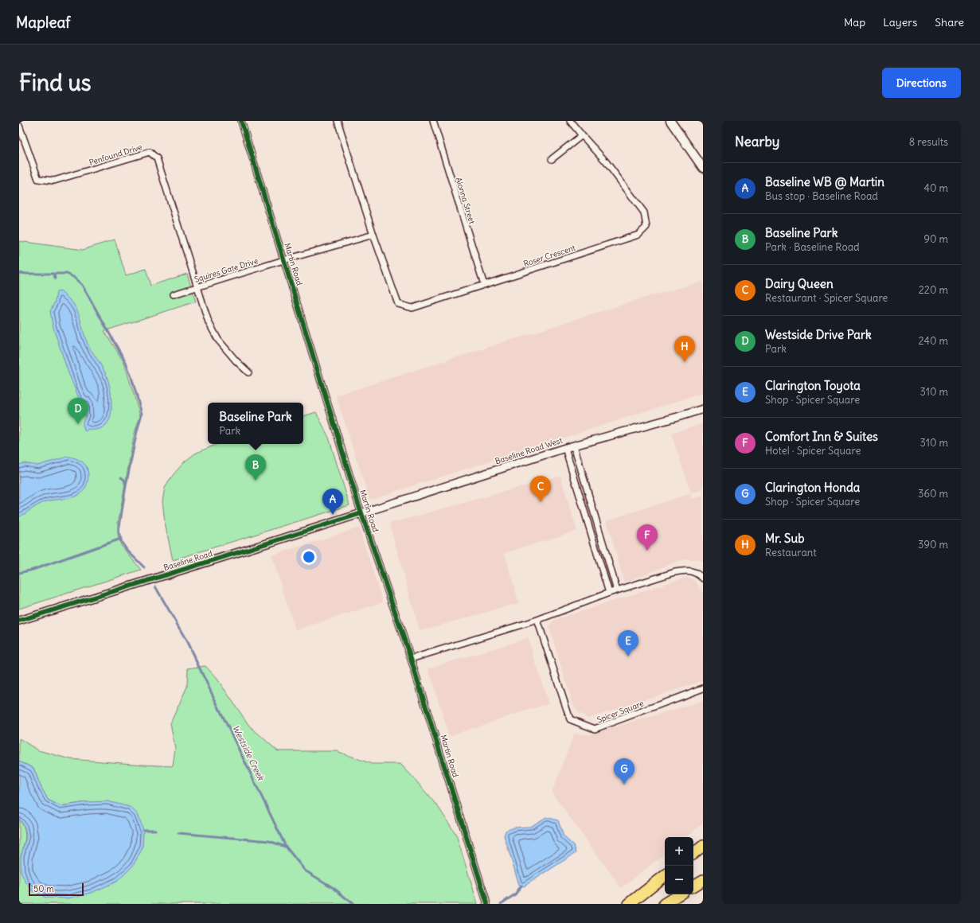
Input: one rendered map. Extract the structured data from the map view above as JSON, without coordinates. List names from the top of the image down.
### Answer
{
  "streets": {
    "street": [
      "Penfound Drive",
      "Alonna Street",
      "Roser Crescent",
      "Martin Road",
      "Squires Gate Drive",
      "Baseline Road West",
      "Baseline Road",
      "Spicer Square"
    ]
  },
  "crossings": [
    ["Penfound Drive", "Squires Gate Drive"],
    ["Alonna Street", "Roser Crescent"],
    ["Martin Road", "Squires Gate Drive"],
    ["Martin Road", "Baseline Road West"],
    ["Martin Road", "Baseline Road"],
    ["Baseline Road West", "Baseline Road"]
  ],
  "water": ["Westside Creek"],
  "scale_bar": "50 m",
  "page": {
    "header": "Mapleaf",
    "nav": ["Map", "Layers", "Share"],
    "buttons": "Directions",
    "title": "Find us",
    "heading": ["Nearby", "8 results"],
    "list": [
      {
        "mark": "A",
        "name": "Baseline WB @ Martin",
        "note": "Bus stop · Baseline Road",
        "value": "40 m"
      },
      {
        "mark": "B",
        "name": "Baseline Park",
        "note": "Park · Baseline Road",
        "value": "90 m"
      },
      {
        "mark": "C",
        "name": "Dairy Queen",
        "note": "Restaurant · Spicer Square",
        "value": "220 m"
      },
      {
        "mark": "D",
        "name": "Westside Drive Park",
        "note": "Park",
        "value": "240 m"
      },
      {
        "mark": "E",
        "name": "Clarington Toyota",
        "note": "Shop · Spicer Square",
        "value": "310 m"
      },
      {
        "mark": "F",
        "name": "Comfort Inn & Suites",
        "note": "Hotel · Spicer Square",
        "value": "310 m"
      },
      {
        "mark": "G",
        "name": "Clarington Honda",
        "note": "Shop · Spicer Square",
        "value": "360 m"
      },
      {
        "mark": "H",
        "name": "Mr. Sub",
        "note": "Restaurant",
        "value": "390 m"
      }
    ],
    "pins": [
      "H",
      "D",
      "B",
      "C",
      "A",
      "F",
      "E",
      "G"
    ],
    "popup": ["Baseline Park", "Park"],
    "map_buttons": ["+", "−"],
    "scale": "50 m"
  }
}
